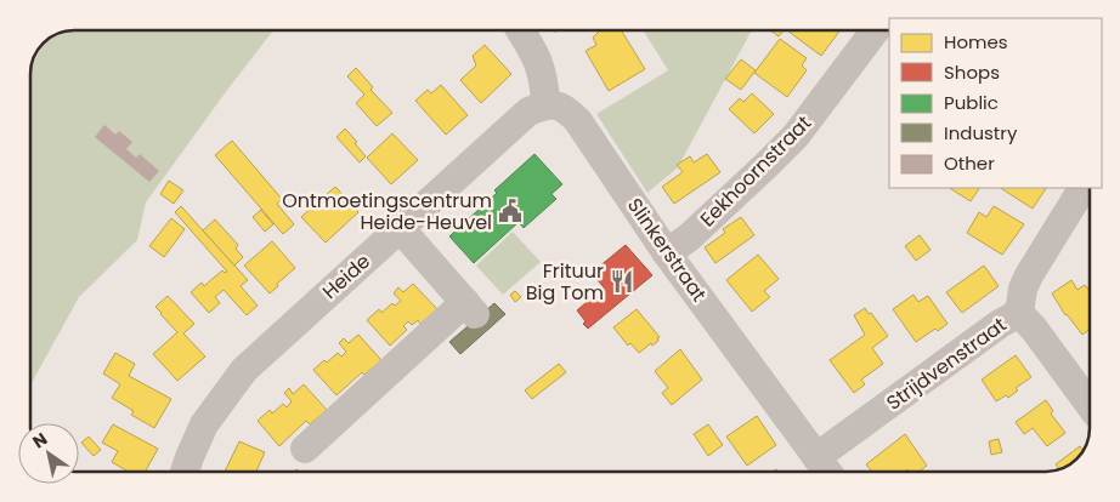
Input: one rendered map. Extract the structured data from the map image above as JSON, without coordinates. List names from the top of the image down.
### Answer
{
  "streets": {
    "street": [
      "Eekhoornstraat",
      "Slinkerstraat",
      "Heide",
      "Strijdvenstraat"
    ]
  },
  "crossings": [
    ["Eekhoornstraat", "Slinkerstraat"],
    ["Slinkerstraat", "Heide"],
    ["Slinkerstraat", "Strijdvenstraat"]
  ],
  "places": {
    "public building": ["Ontmoetingscentrum Heide-Heuvel"],
    "restaurant": ["Frituur Big Tom"]
  },
  "legend": [
    "Homes",
    "Shops",
    "Public",
    "Industry",
    "Other"
  ],
  "north": "top left"
}
